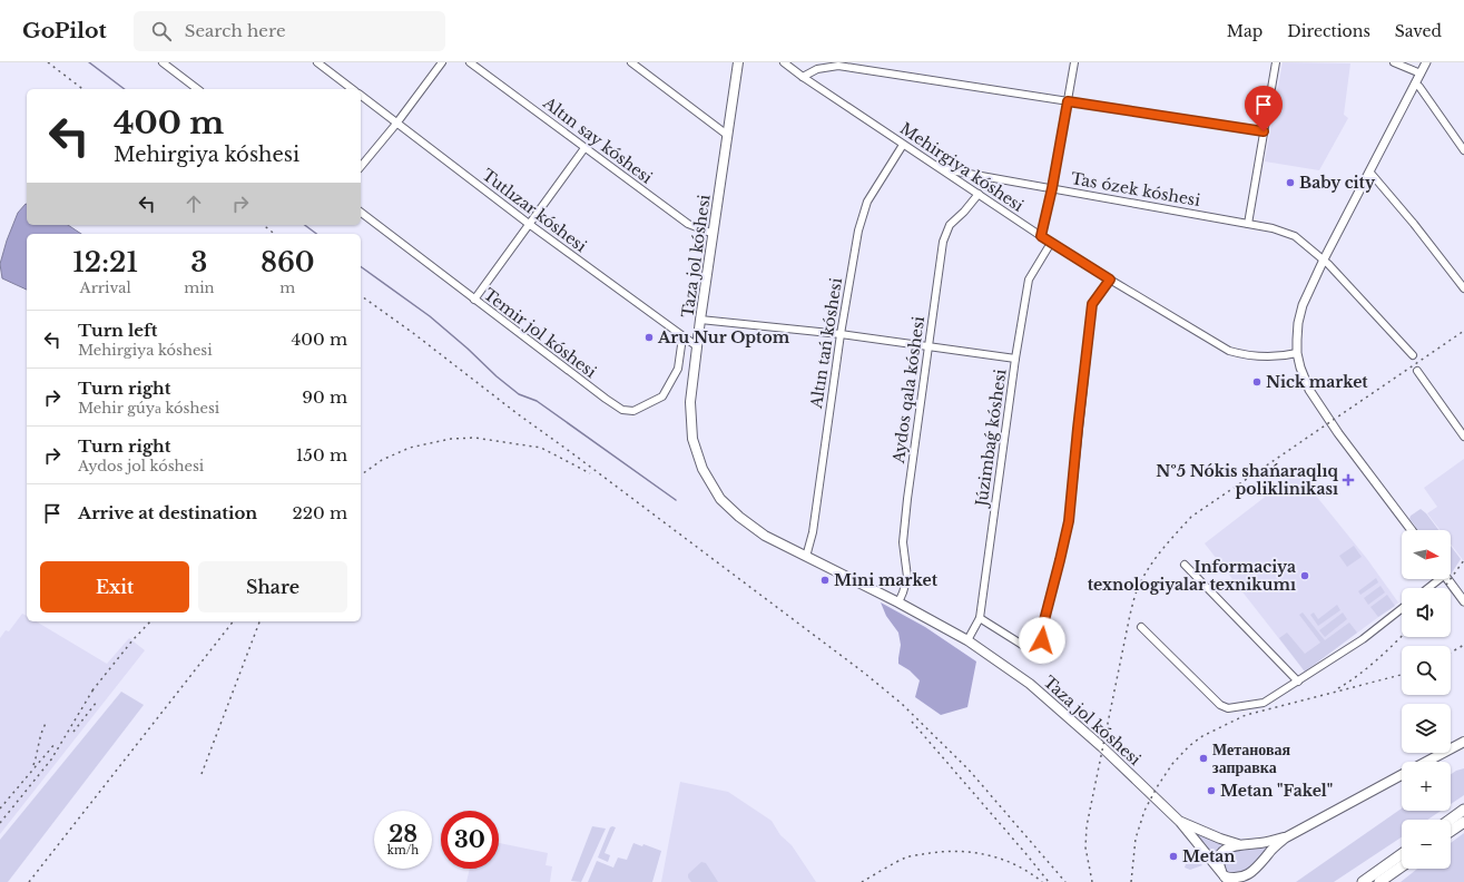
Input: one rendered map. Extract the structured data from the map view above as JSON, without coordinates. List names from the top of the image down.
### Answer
{
  "streets": {
    "main road": ["Taza jol kóshesi"],
    "street": [
      "Altın say kóshesi",
      "Mehirgiya kóshesi",
      "Tas ózek kóshesi",
      "Tutlızar kóshesi",
      "Temir jol kóshesi",
      "Altın tań kóshesi",
      "Aydos qala kóshesi",
      "Júzimbaǵ kóshesi"
    ]
  },
  "crossings": [
    ["Altın say kóshesi", "Taza jol kóshesi"],
    ["Mehirgiya kóshesi", "Tas ózek kóshesi"],
    ["Mehirgiya kóshesi", "Altın tań kóshesi"],
    ["Mehirgiya kóshesi", "Aydos qala kóshesi"],
    ["Mehirgiya kóshesi", "Júzimbaǵ kóshesi"],
    ["Tutlızar kóshesi", "Taza jol kóshesi"],
    ["Tutlızar kóshesi", "Temir jol kóshesi"],
    ["Taza jol kóshesi", "Altın tań kóshesi"],
    ["Taza jol kóshesi", "Aydos qala kóshesi"],
    ["Taza jol kóshesi", "Júzimbaǵ kóshesi"]
  ],
  "places": {
    "other": [
      "Baby city",
      "Aru Nur Optom",
      "Nick market",
      "Informaciya texnologiyalar texnikumı",
      "Mini market",
      "Метановая заправка",
      "Metan \"Fakel\"",
      "Metan"
    ],
    "health": ["№5 Nókis shańaraqlıq poliklinikası"]
  },
  "north": "right",
  "page": {
    "header": "GoPilot",
    "search": "Search here",
    "nav": ["Map", "Directions", "Saved"],
    "turn": ["400 m", "Mehirgiya kóshesi"],
    "eta": [
      "12:21",
      "Arrival",
      "3",
      "min",
      "860",
      "m"
    ],
    "list": [
      {
        "name": "Turn left",
        "note": "Mehirgiya kóshesi",
        "value": "400 m"
      },
      {
        "name": "Turn right",
        "note": "Mehir gúyа kóshesi",
        "value": "90 m"
      },
      {
        "name": "Turn right",
        "note": "Aydos jol kóshesi",
        "value": "150 m"
      },
      {
        "name": "Arrive at destination",
        "value": "220 m"
      }
    ],
    "map_buttons": ["+", "−"],
    "buttons": ["Exit", "Share"],
    "speed": "28 km/h",
    "limit": "30"
  }
}
